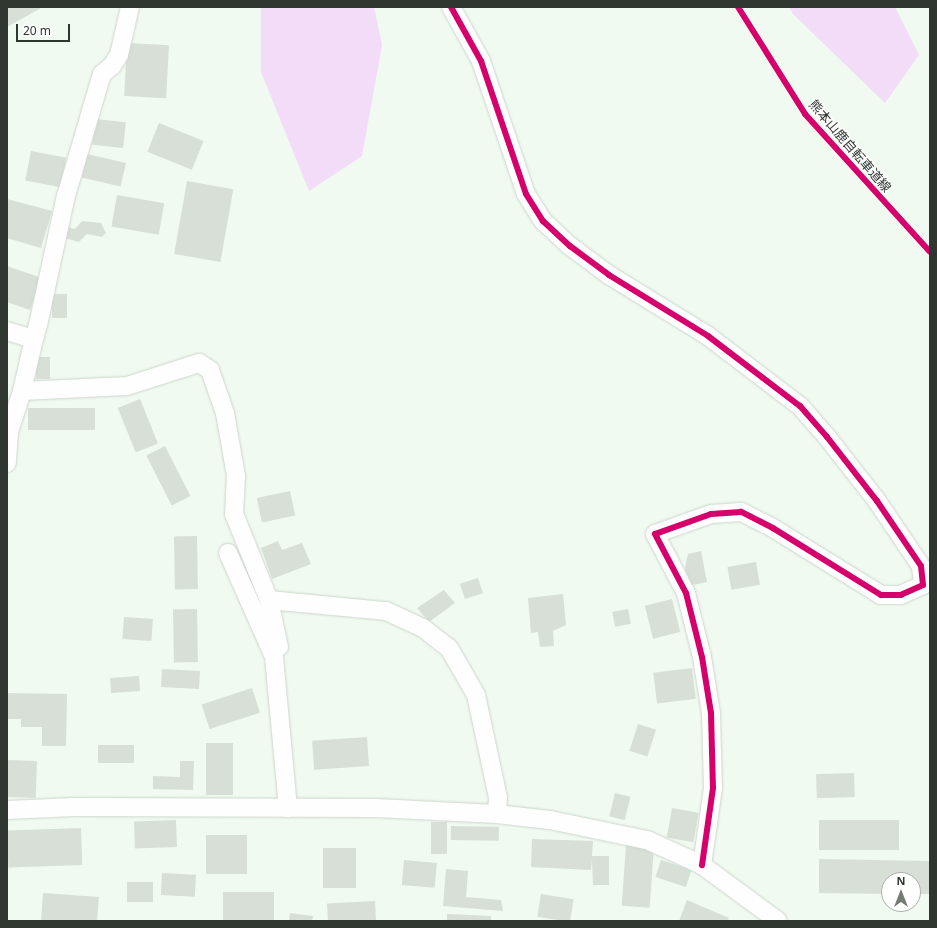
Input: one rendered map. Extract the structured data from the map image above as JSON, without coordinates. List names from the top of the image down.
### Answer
{
  "streets": {
    "cycle path": ["熊本山鹿自転車道線"]
  },
  "scale_bar": "20 m",
  "north": "top"
}
